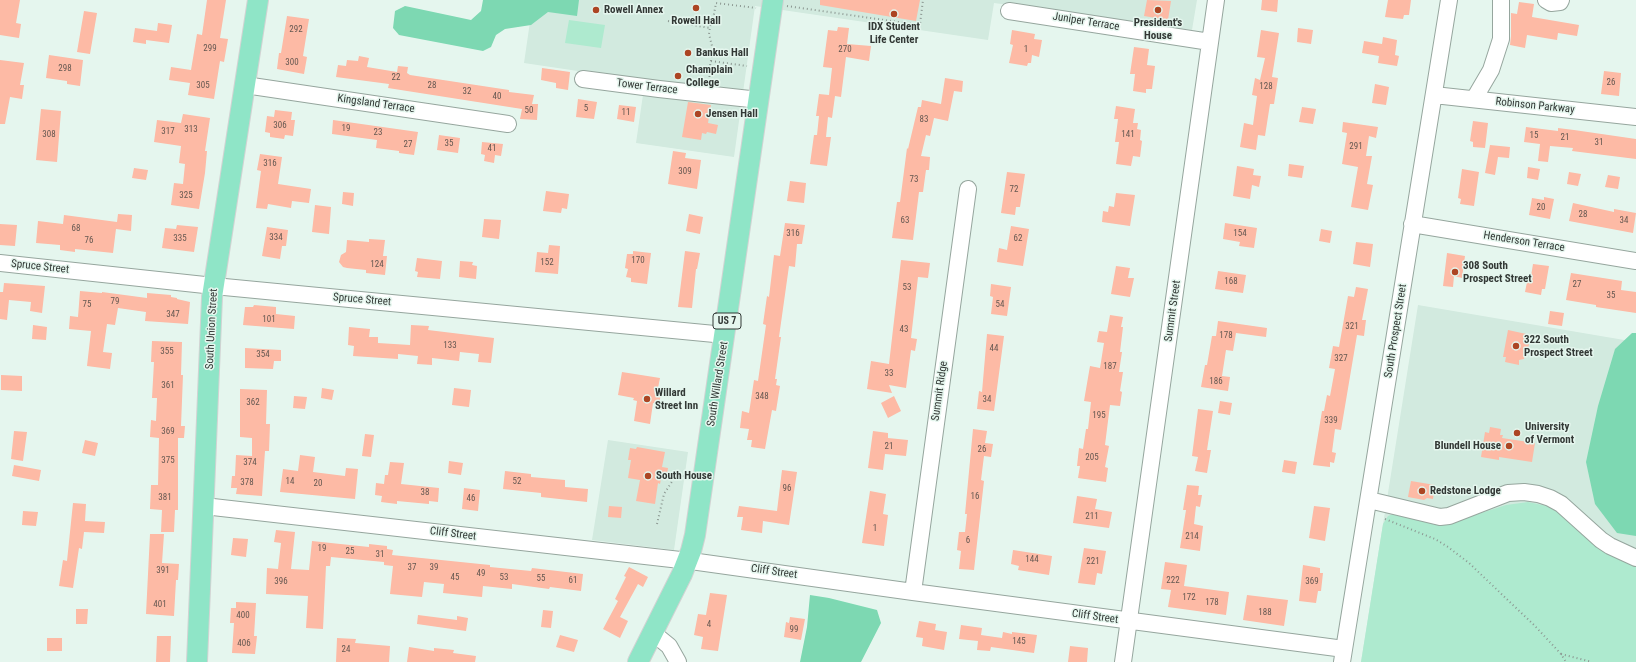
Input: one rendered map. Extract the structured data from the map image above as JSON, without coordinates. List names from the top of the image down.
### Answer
{
  "streets": {
    "main road": ["US 7", "South Union Street", "South Willard Street"],
    "street": [
      "Juniper Terrace",
      "Tower Terrace",
      "Kingsland Terrace",
      "Robinson Parkway",
      "Henderson Terrace",
      "Spruce Street",
      "Summit Street",
      "South Prospect Street",
      "Summit Ridge",
      "Cliff Street"
    ]
  },
  "crossings": [
    ["Juniper Terrace", "Summit Street"],
    ["Tower Terrace", "South Willard Street"],
    ["Kingsland Terrace", "South Union Street"],
    ["Robinson Parkway", "South Prospect Street"],
    ["Henderson Terrace", "South Prospect Street"],
    ["Spruce Street", "South Union Street"],
    ["Spruce Street", "South Willard Street"],
    ["Summit Street", "Cliff Street"],
    ["South Union Street", "Cliff Street"],
    ["South Prospect Street", "Cliff Street"],
    ["South Willard Street", "Cliff Street"],
    ["Summit Ridge", "Cliff Street"]
  ],
  "places": [
    "Rowell Hall",
    "Rowell Annex",
    "President's House",
    "IDX Student Life Center",
    "Bankus Hall",
    "Champlain College",
    "Jensen Hall",
    "308 South Prospect Street",
    "322 South Prospect Street",
    "Willard Street Inn",
    "University of Vermont",
    "Blundell House",
    "South House",
    "Redstone Lodge"
  ],
  "house_numbers": [
    "292",
    "299",
    "270",
    "1",
    "300",
    "298",
    "22",
    "26",
    "305",
    "28",
    "128",
    "32",
    "40",
    "5",
    "50",
    "11",
    "83",
    "306",
    "19",
    "313",
    "317",
    "23",
    "308",
    "141",
    "15",
    "21",
    "31",
    "35",
    "27",
    "291",
    "41",
    "316",
    "309",
    "73",
    "72",
    "325",
    "20",
    "28",
    "63",
    "34",
    "68",
    "316",
    "154",
    "334",
    "335",
    "62",
    "76",
    "170",
    "152",
    "124",
    "168",
    "27",
    "53",
    "35",
    "79",
    "75",
    "54",
    "347",
    "101",
    "321",
    "43",
    "178",
    "133",
    "44",
    "355",
    "354",
    "327",
    "187",
    "33",
    "186",
    "361",
    "348",
    "34",
    "362",
    "195",
    "339",
    "369",
    "21",
    "26",
    "205",
    "375",
    "374",
    "14",
    "52",
    "378",
    "20",
    "96",
    "38",
    "16",
    "381",
    "46",
    "211",
    "1",
    "214",
    "6",
    "19",
    "25",
    "31",
    "144",
    "221",
    "37",
    "39",
    "391",
    "49",
    "45",
    "53",
    "55",
    "61",
    "222",
    "396",
    "369",
    "172",
    "178",
    "401",
    "188",
    "400",
    "4",
    "99",
    "145",
    "406",
    "24"
  ]
}
